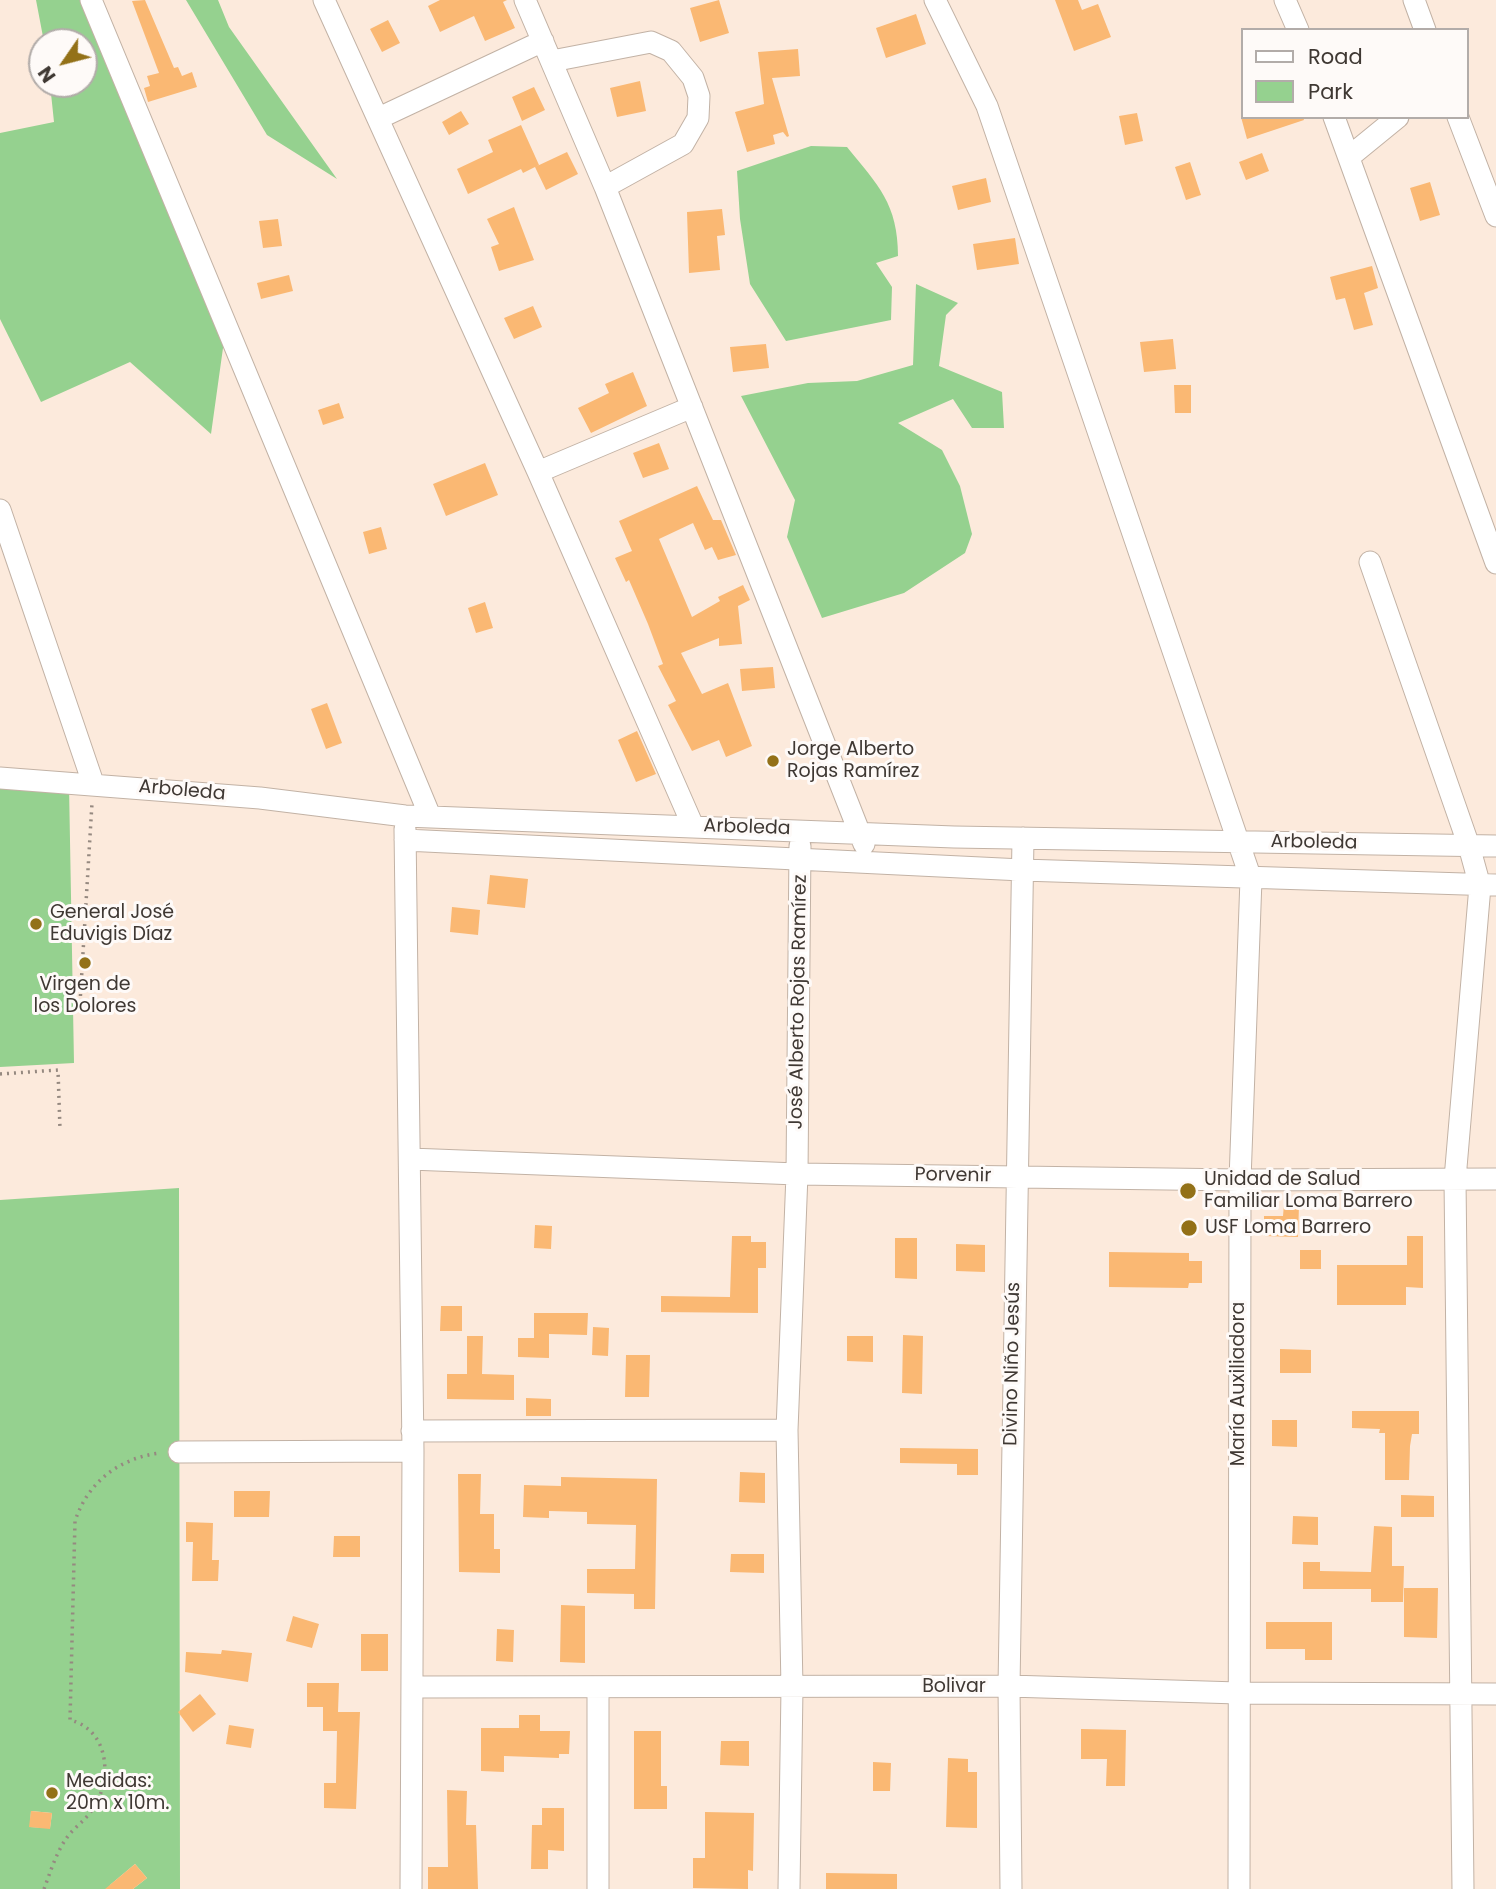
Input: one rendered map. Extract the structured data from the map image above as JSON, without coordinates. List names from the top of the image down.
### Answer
{
  "streets": {
    "street": [
      "Arboleda",
      "José Alberto Rojas Ramírez",
      "Porvenir",
      "Divino Niño Jesús",
      "María Auxiliadora",
      "Bolivar"
    ]
  },
  "crossings": [
    ["Arboleda", "José Alberto Rojas Ramírez"],
    ["Arboleda", "Divino Niño Jesús"],
    ["Arboleda", "María Auxiliadora"],
    ["José Alberto Rojas Ramírez", "Porvenir"],
    ["José Alberto Rojas Ramírez", "Bolivar"],
    ["Porvenir", "Divino Niño Jesús"],
    ["Porvenir", "María Auxiliadora"],
    ["Divino Niño Jesús", "Bolivar"],
    ["María Auxiliadora", "Bolivar"]
  ],
  "places": [
    "Jorge Alberto Rojas Ramírez",
    "General José Eduvigis Díaz",
    "Virgen de los Dolores",
    "Unidad de Salud Familiar Loma Barrero",
    "USF Loma Barrero",
    "Medidas: 20m x 10m."
  ],
  "legend": ["Road", "Park"],
  "north": "bottom left"
}
